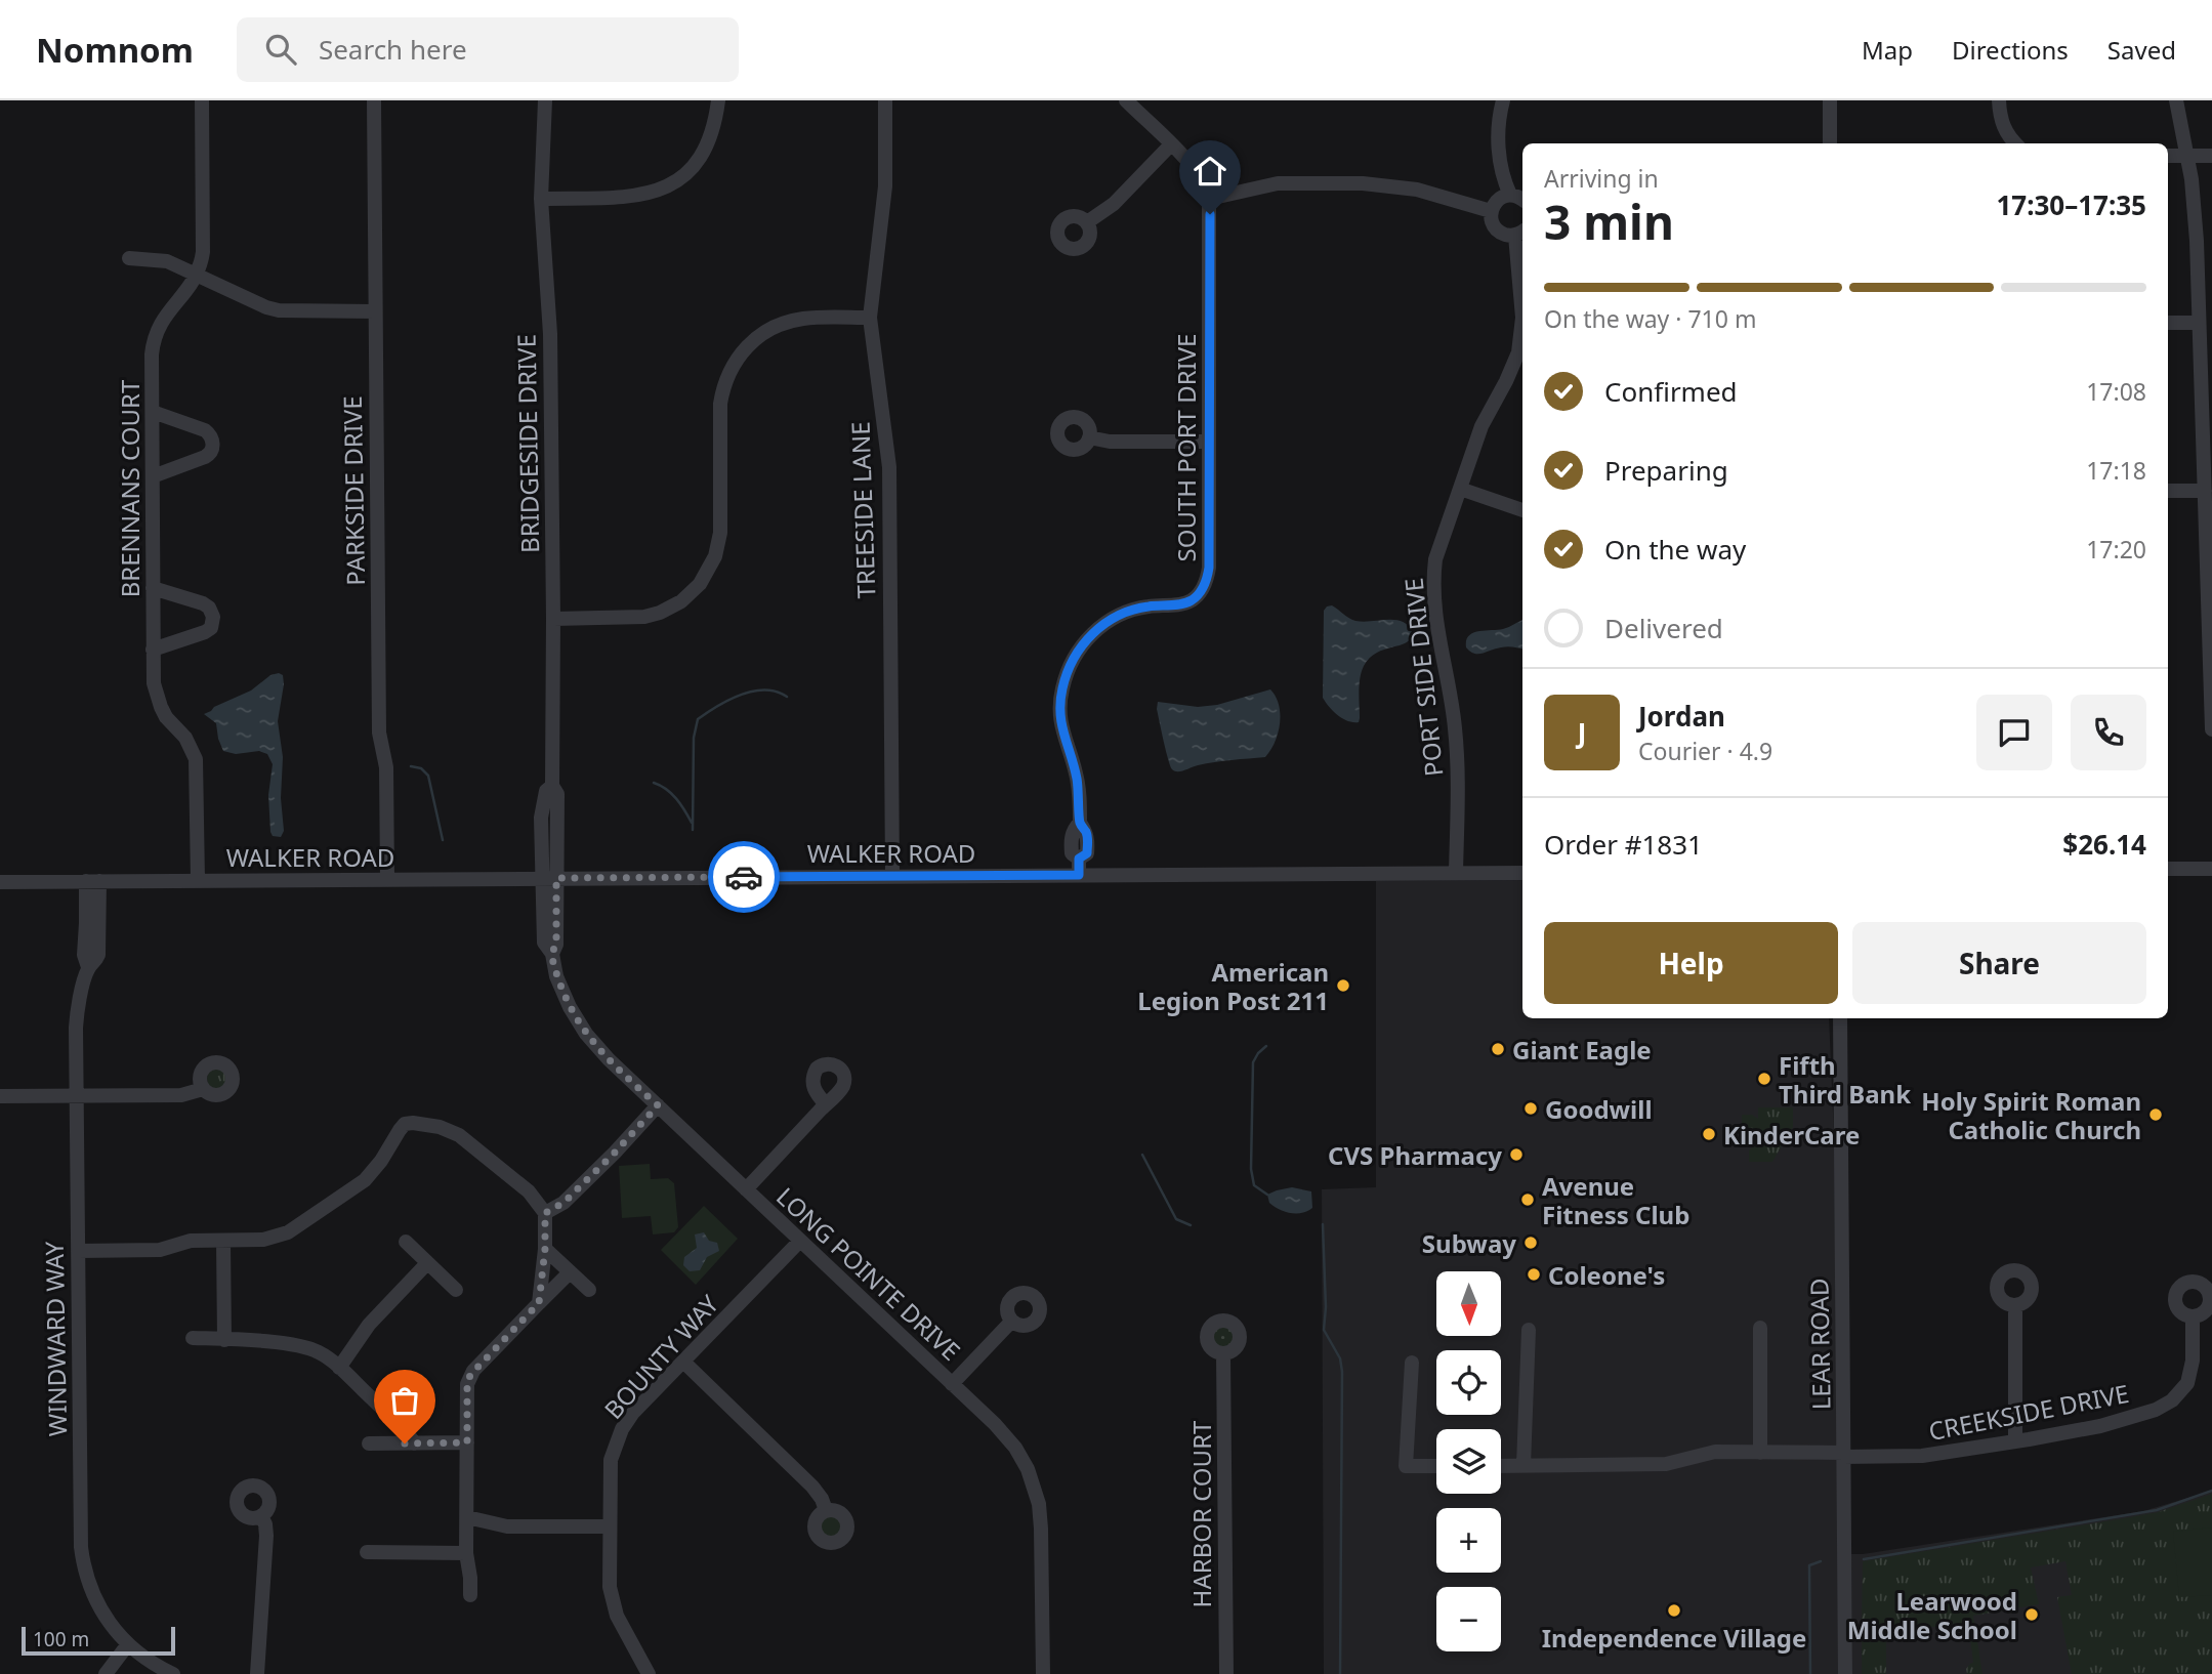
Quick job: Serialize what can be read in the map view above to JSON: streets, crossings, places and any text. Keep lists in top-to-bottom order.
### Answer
{
  "streets": {
    "street": [
      "BRIDGESIDE DRIVE",
      "SOUTH PORT DRIVE",
      "BRENNANS COURT",
      "PARKSIDE DRIVE",
      "TREESIDE LANE",
      "PORT SIDE DRIVE",
      "WALKER ROAD",
      "LONG POINTE DRIVE",
      "WINDWARD WAY",
      "LEAR ROAD",
      "BOUNTY WAY",
      "CREEKSIDE DRIVE",
      "HARBOR COURT"
    ]
  },
  "crossings": [
    ["BRIDGESIDE DRIVE", "WALKER ROAD"],
    ["BRIDGESIDE DRIVE", "LONG POINTE DRIVE"],
    ["SOUTH PORT DRIVE", "WALKER ROAD"],
    ["BRENNANS COURT", "WALKER ROAD"],
    ["PARKSIDE DRIVE", "WALKER ROAD"],
    ["TREESIDE LANE", "WALKER ROAD"],
    ["PORT SIDE DRIVE", "WALKER ROAD"],
    ["WALKER ROAD", "LONG POINTE DRIVE"],
    ["WALKER ROAD", "WINDWARD WAY"],
    ["LONG POINTE DRIVE", "BOUNTY WAY"],
    ["LEAR ROAD", "CREEKSIDE DRIVE"]
  ],
  "places": [
    "American Legion Post 211",
    "Giant Eagle",
    "Fifth Third Bank",
    "Goodwill",
    "Holy Spirit Roman Catholic Church",
    "KinderCare",
    "CVS Pharmacy",
    "Avenue Fitness Club",
    "Subway",
    "Coleone's",
    "Independence Village",
    "Learwood Middle School"
  ],
  "scale_bar": "100 m",
  "north": "bottom",
  "page": {
    "header": "Nomnom",
    "search": "Search here",
    "nav": ["Map", "Directions", "Saved"],
    "heading": ["3 min", "Arriving in", "17:30–17:35"],
    "panel": [
      "Jordan",
      "Courier · 4.9",
      "Order #1831",
      "$26.14"
    ],
    "bar": "On the way · 710 m",
    "list": [
      ["Confirmed", "17:08"],
      ["Preparing", "17:18"],
      ["On the way", "17:20"],
      "Delivered"
    ],
    "round": "J",
    "buttons": ["Help", "Share"],
    "map_buttons": ["+", "−"],
    "scale": "100 m"
  }
}
